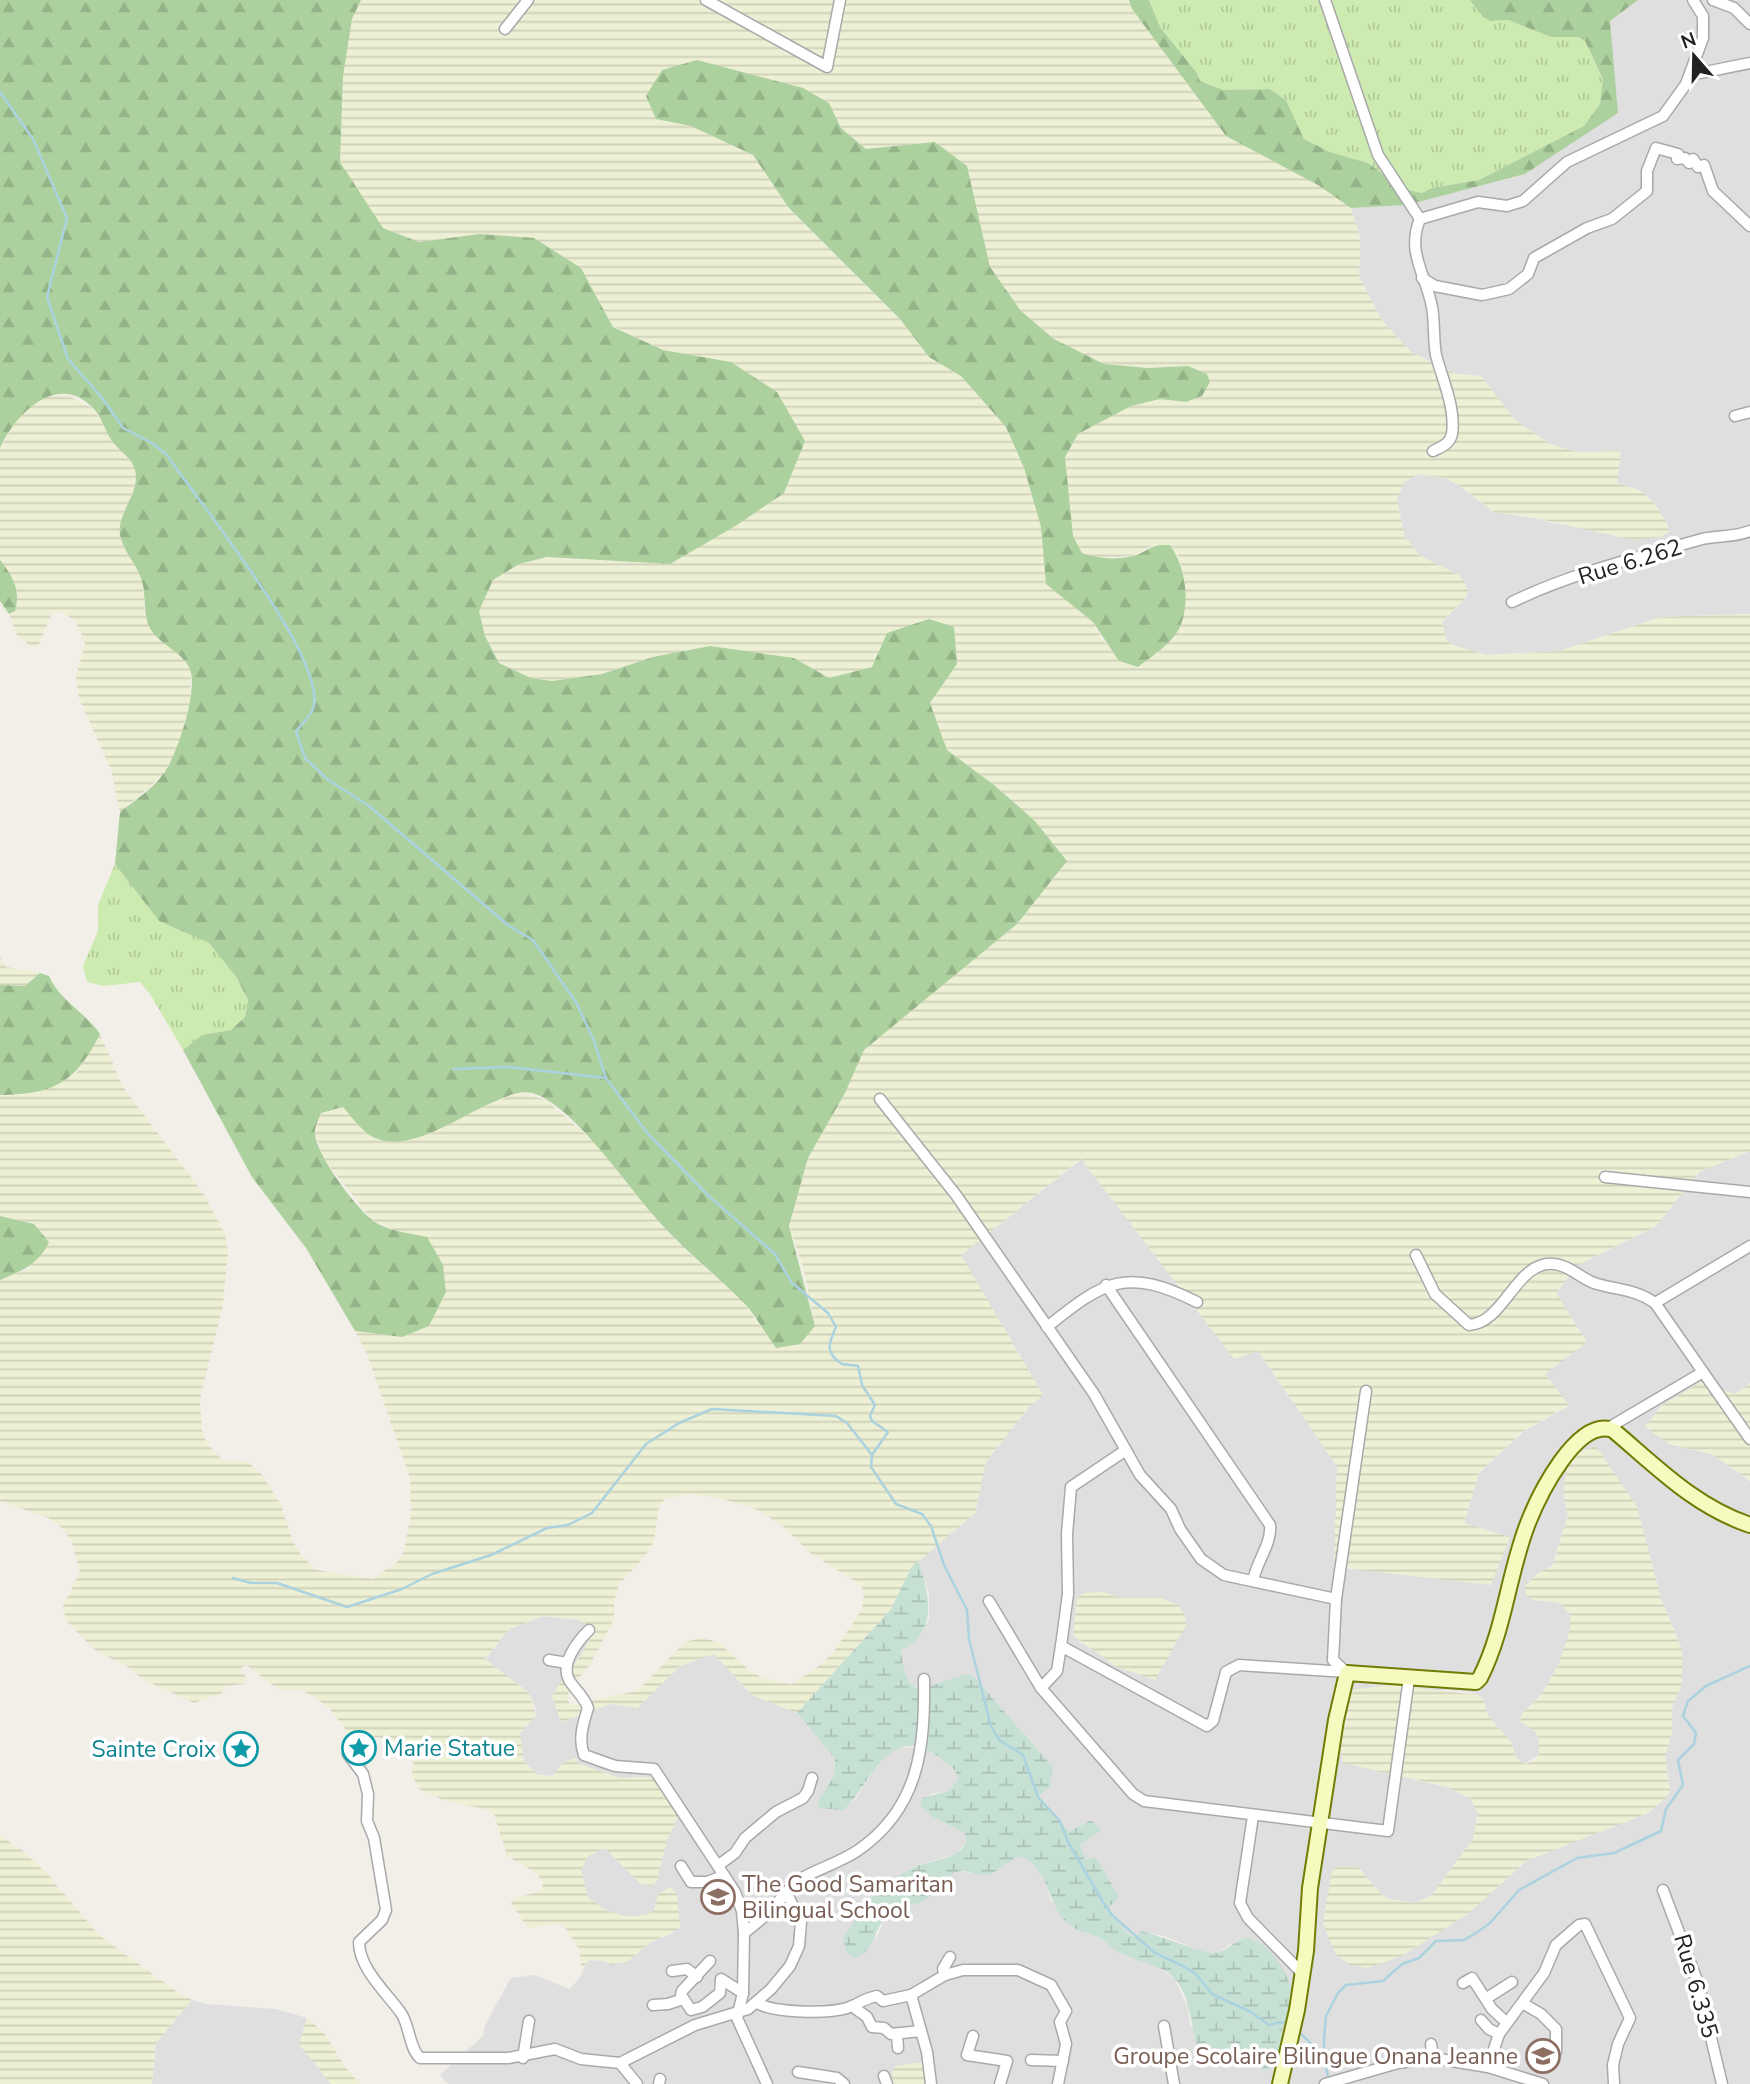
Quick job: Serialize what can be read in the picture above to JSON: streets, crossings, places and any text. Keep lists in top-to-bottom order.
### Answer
{
  "streets": {
    "street": ["Rue 6.262", "Rue 6.335"]
  },
  "places": {
    "place": ["Marie Statue", "Sainte Croix"],
    "school or university": ["The Good Samaritan Bilingual School", "Groupe Scolaire Bilingue Onana Jeanne"]
  },
  "north": "top"
}
